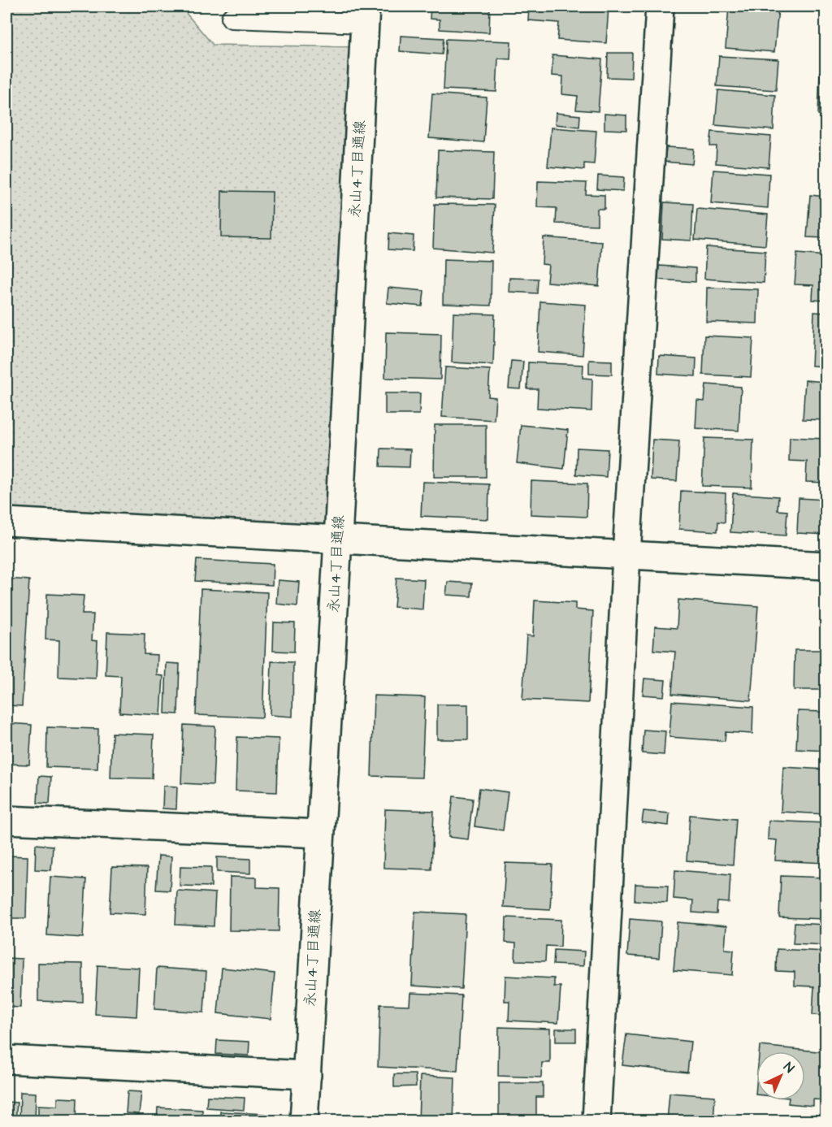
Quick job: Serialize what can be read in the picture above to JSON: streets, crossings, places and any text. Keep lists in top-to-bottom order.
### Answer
{
  "streets": {
    "street": ["永山4丁目通線"]
  },
  "north": "top right"
}
